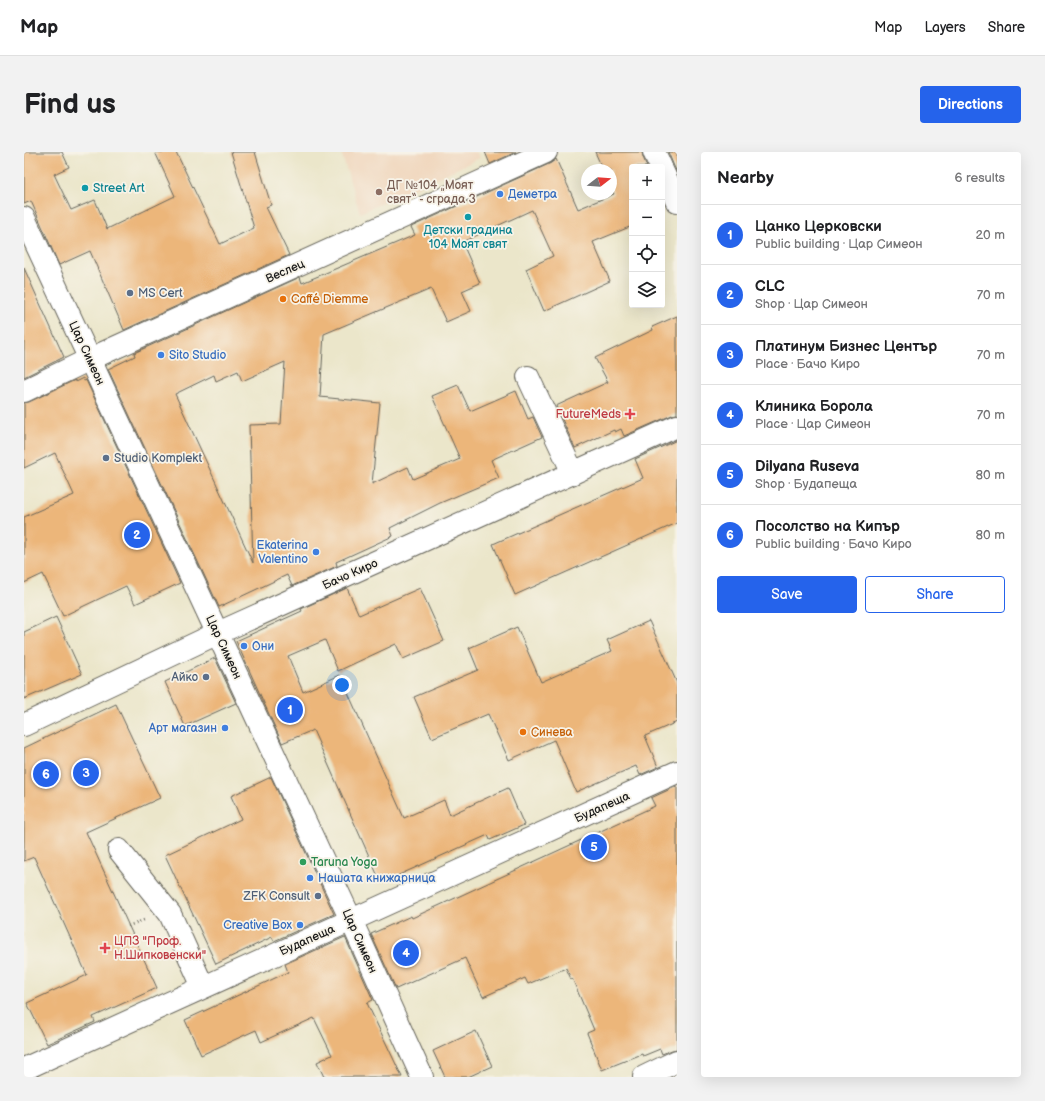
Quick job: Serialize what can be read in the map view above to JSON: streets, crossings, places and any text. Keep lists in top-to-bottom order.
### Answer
{
  "streets": {
    "street": [
      "Веслец",
      "Цар Симеон",
      "Бачо Киро",
      "Будапеща"
    ]
  },
  "crossings": [
    ["Веслец", "Цар Симеон"],
    ["Цар Симеон", "Бачо Киро"],
    ["Цар Симеон", "Будапеща"]
  ],
  "places": {
    "other": [
      "Street Art",
      "ДГ №104 „Моят свят“ - сграда 3",
      "Деметра",
      "Детски градина 104 Моят свят",
      "MS Cert",
      "Caffé Diemme",
      "Sito Studio",
      "Studio Komplekt",
      "Ekaterina Valentino",
      "Они",
      "Айко",
      "Арт магазин",
      "Синева",
      "Taruna Yoga",
      "Нашата книжарница",
      "ZFK Consult",
      "Creative Box"
    ],
    "health": ["FutureMeds", "ЦПЗ \"Проф. Н.Шипковенски\""]
  },
  "north": "right",
  "page": {
    "header": "Map",
    "nav": ["Map", "Layers", "Share"],
    "buttons": [
      "Directions",
      ["Save", "Share"]
    ],
    "title": "Find us",
    "heading": ["Nearby", "6 results"],
    "map_buttons": ["+", "−"],
    "list": [
      {
        "mark": "1",
        "name": "Цанко Церковски",
        "note": "Public building · Цар Симеон",
        "value": "20 m"
      },
      {
        "mark": "2",
        "name": "CLC",
        "note": "Shop · Цар Симеон",
        "value": "70 m"
      },
      {
        "mark": "3",
        "name": "Платинум Бизнес Център",
        "note": "Place · Бачо Киро",
        "value": "70 m"
      },
      {
        "mark": "4",
        "name": "Клиника Борола",
        "note": "Place · Цар Симеон",
        "value": "70 m"
      },
      {
        "mark": "5",
        "name": "Dilyana Ruseva",
        "note": "Shop · Будапеща",
        "value": "80 m"
      },
      {
        "mark": "6",
        "name": "Посолство на Кипър",
        "note": "Public building · Бачо Киро",
        "value": "80 m"
      }
    ],
    "pins": [
      "2",
      "1",
      "3",
      "6",
      "5",
      "4"
    ]
  }
}
